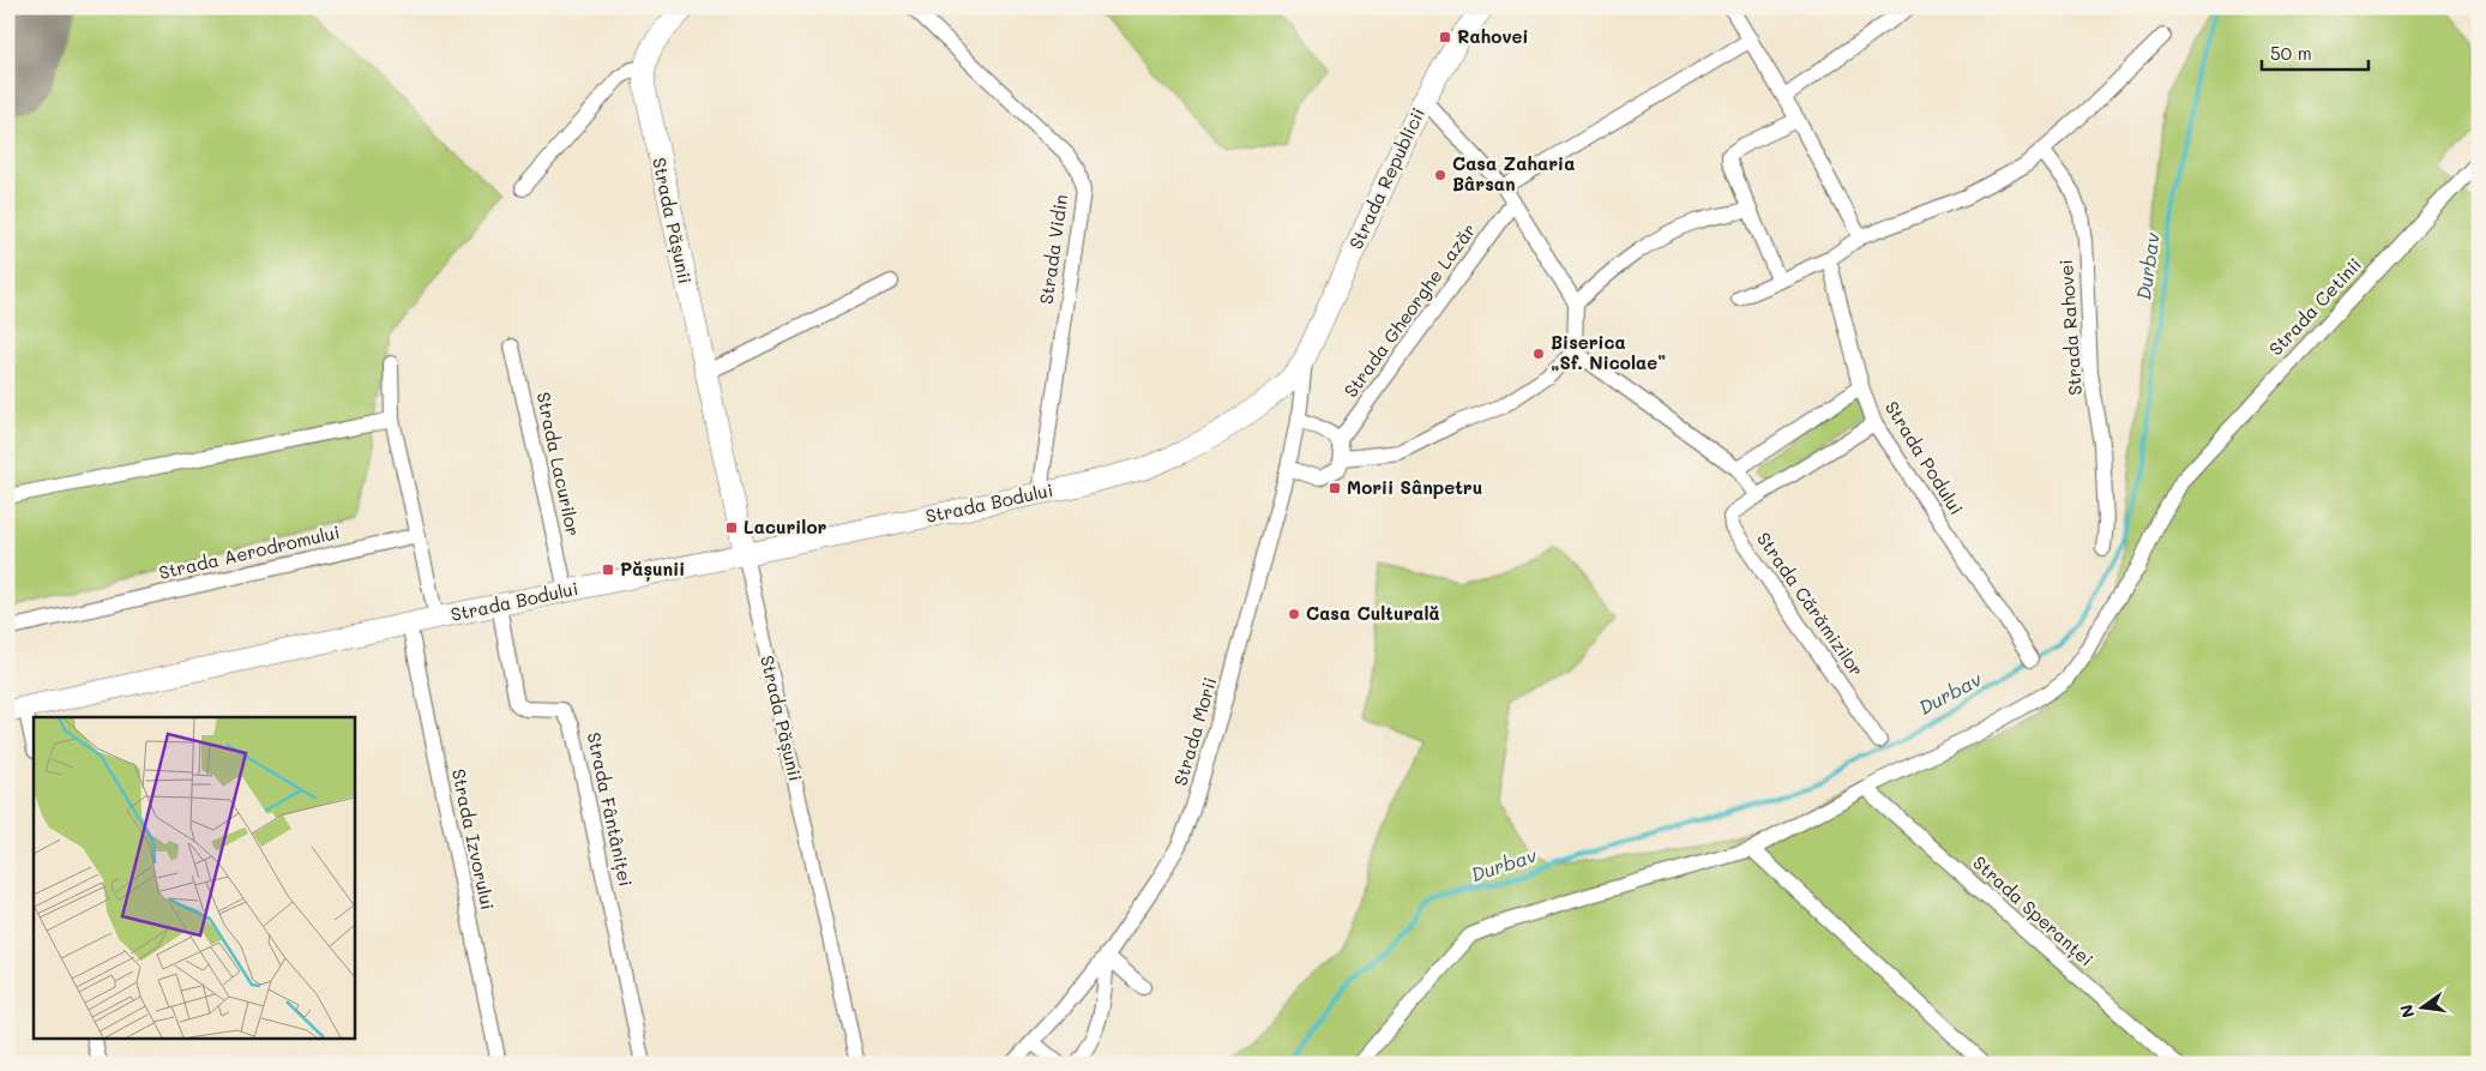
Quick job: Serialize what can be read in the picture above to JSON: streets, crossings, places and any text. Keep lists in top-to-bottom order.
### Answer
{
  "streets": {
    "main road": ["Strada Republicii", "Strada Pășunii", "Strada Bodului"],
    "street": [
      "Strada Vidin",
      "Strada Cetinii",
      "Strada Gheorghe Lazăr",
      "Strada Rahovei",
      "Strada Podului",
      "Strada Lacurilor",
      "Strada Aerodromului",
      "Strada Cărămizilor",
      "Strada Morii",
      "Strada Fântâniței",
      "Strada Izvorului",
      "Strada Speranței"
    ]
  },
  "crossings": [
    ["Strada Republicii", "Strada Bodului"],
    ["Strada Republicii", "Strada Morii"],
    ["Strada Pășunii", "Strada Bodului"],
    ["Strada Vidin", "Strada Bodului"],
    ["Strada Cetinii", "Strada Speranței"],
    ["Strada Lacurilor", "Strada Bodului"],
    ["Strada Bodului", "Strada Morii"],
    ["Strada Bodului", "Strada Fântâniței"],
    ["Strada Bodului", "Strada Izvorului"]
  ],
  "water": ["Durbav"],
  "places": {
    "transit": [
      "Rahovei",
      "Morii Sânpetru",
      "Lacurilor",
      "Pășunii"
    ],
    "other": ["Casa Zaharia Bârsan", "Biserica „Sf. Nicolae”", "Casa Culturală"]
  },
  "scale_bar": "50 m",
  "north": "left"
}
